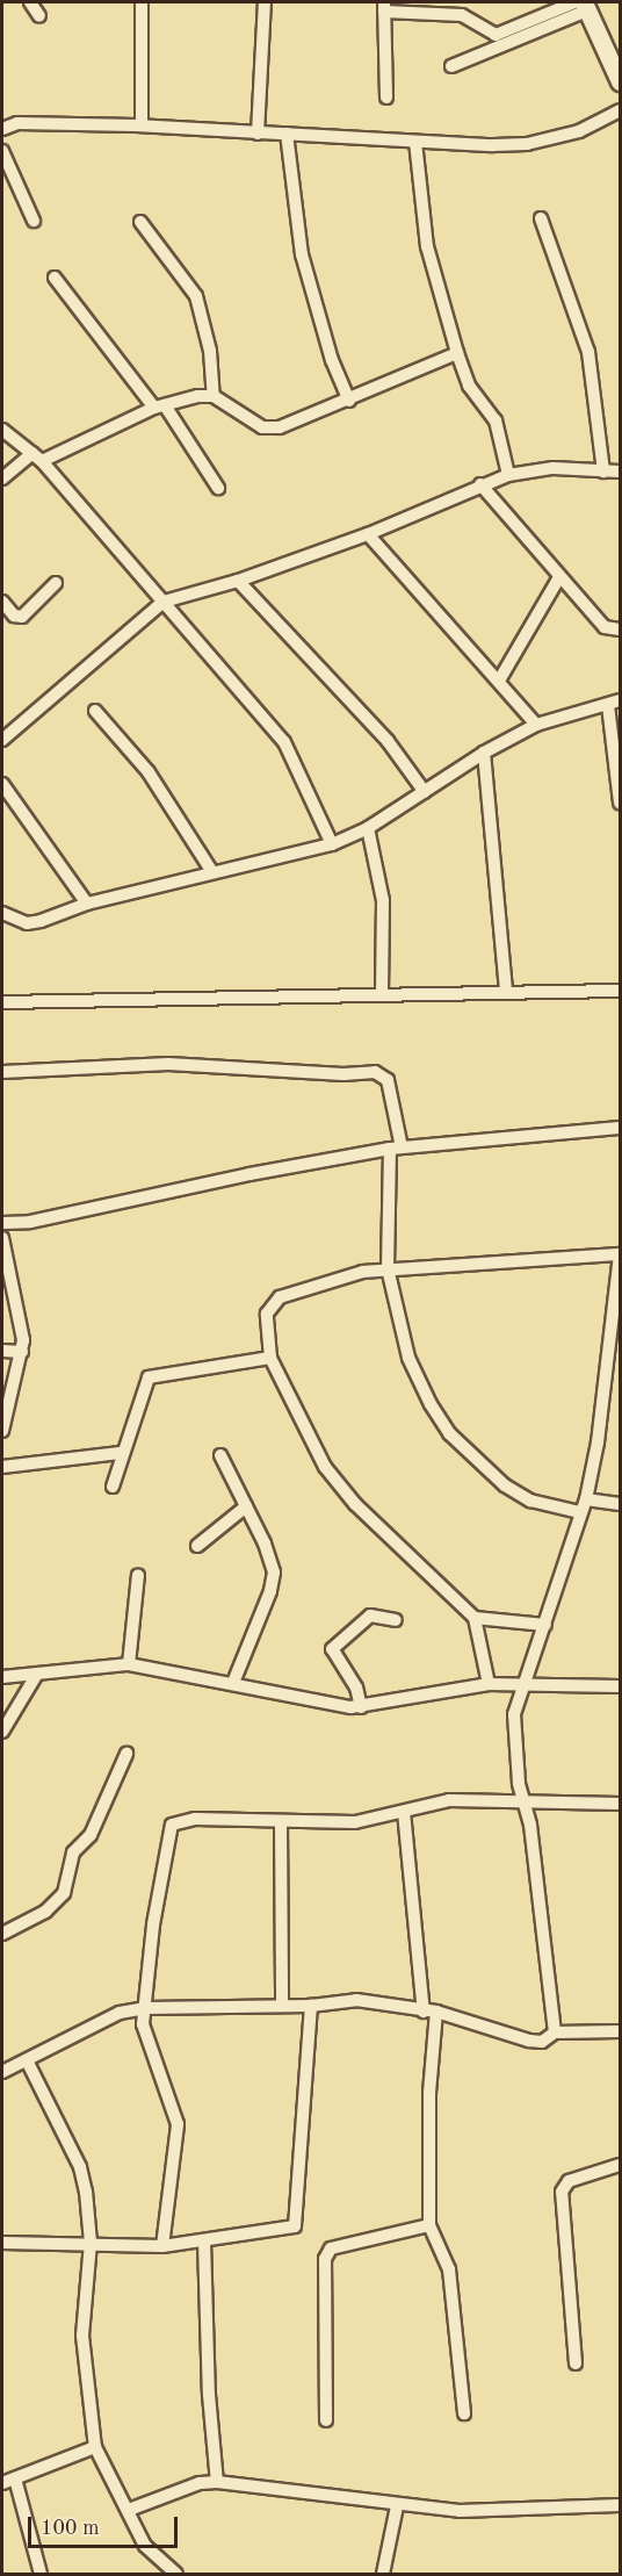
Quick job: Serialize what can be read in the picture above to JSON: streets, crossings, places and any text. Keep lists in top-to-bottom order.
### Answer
{
  "scale_bar": "100 m"
}
